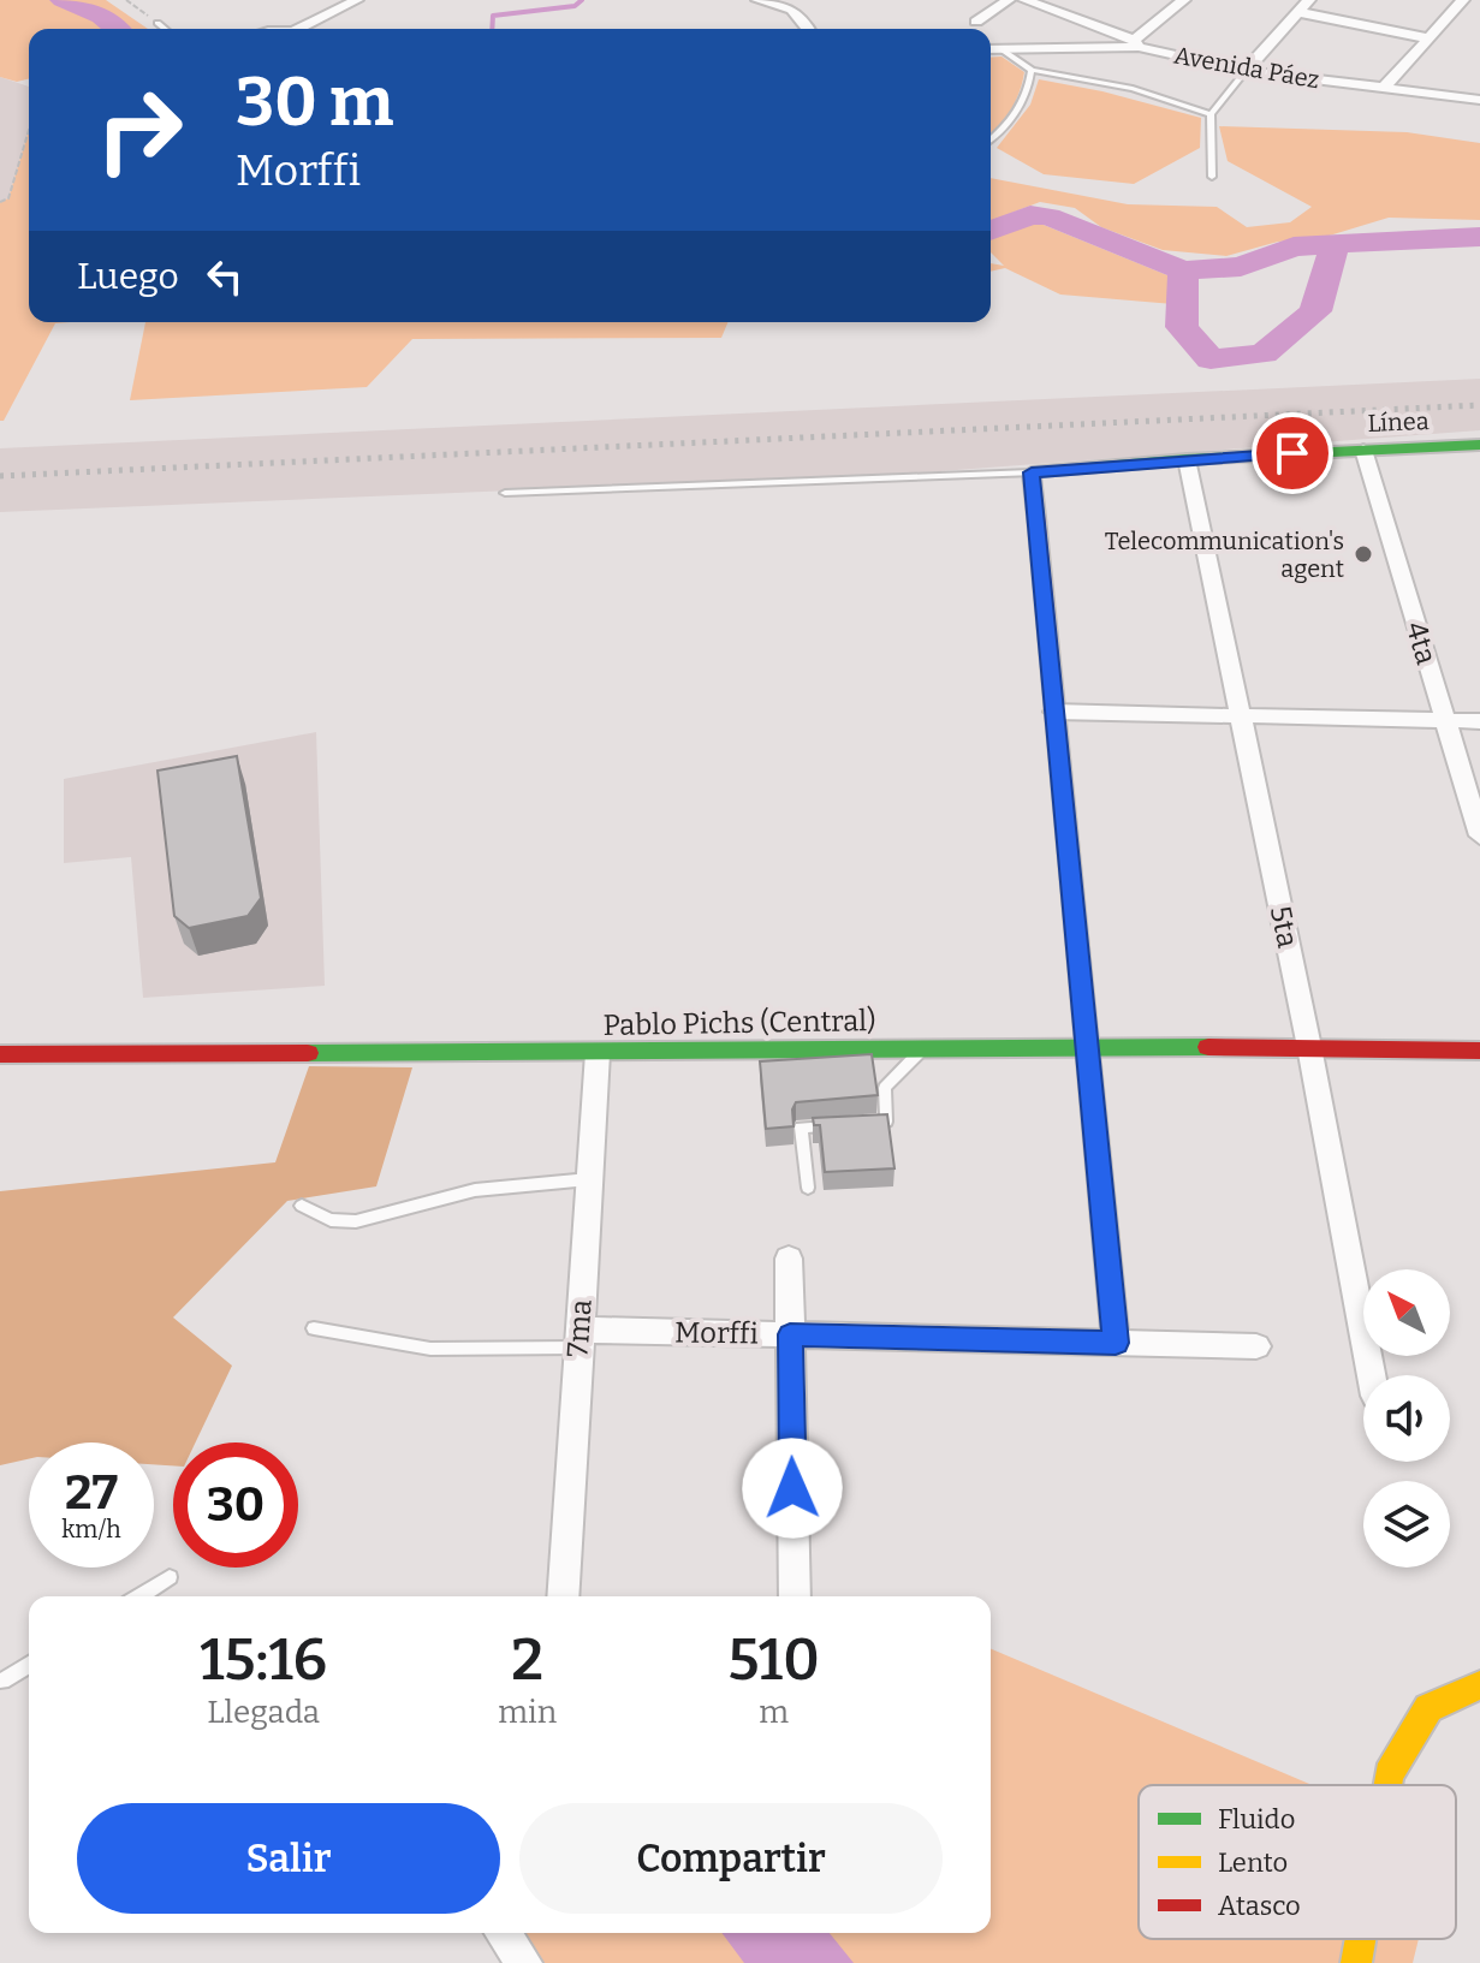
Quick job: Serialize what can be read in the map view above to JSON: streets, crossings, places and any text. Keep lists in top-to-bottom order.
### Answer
{
  "streets": {
    "street": [
      "Avenida Páez",
      "Línea",
      "4ta",
      "5ta",
      "Pablo Pichs (Central)",
      "7ma",
      "Morffi"
    ]
  },
  "crossings": [
    ["Línea", "4ta"],
    ["Línea", "5ta"],
    ["5ta", "Pablo Pichs (Central)"],
    ["Pablo Pichs (Central)", "7ma"],
    ["7ma", "Morffi"]
  ],
  "places": ["Telecommunication's agent"],
  "legend": ["Fluido", "Lento", "Atasco"],
  "north": "top left",
  "page": {
    "turn": ["30 m", "Morffi"],
    "then": "Luego",
    "speed": "27 km/h",
    "limit": "30",
    "eta": [
      "15:16",
      "Llegada",
      "2",
      "min",
      "510",
      "m"
    ],
    "buttons": ["Salir", "Compartir"]
  }
}
